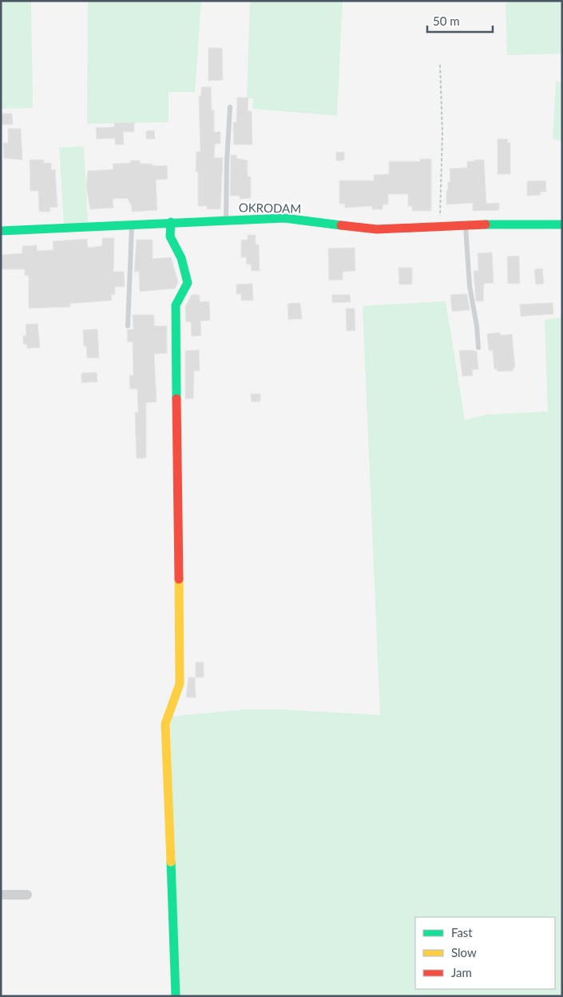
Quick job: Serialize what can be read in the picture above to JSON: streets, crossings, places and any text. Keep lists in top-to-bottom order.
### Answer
{
  "streets": {
    "street": ["OKRODAM"]
  },
  "legend": ["Fast", "Slow", "Jam"],
  "scale_bar": "50 m"
}
